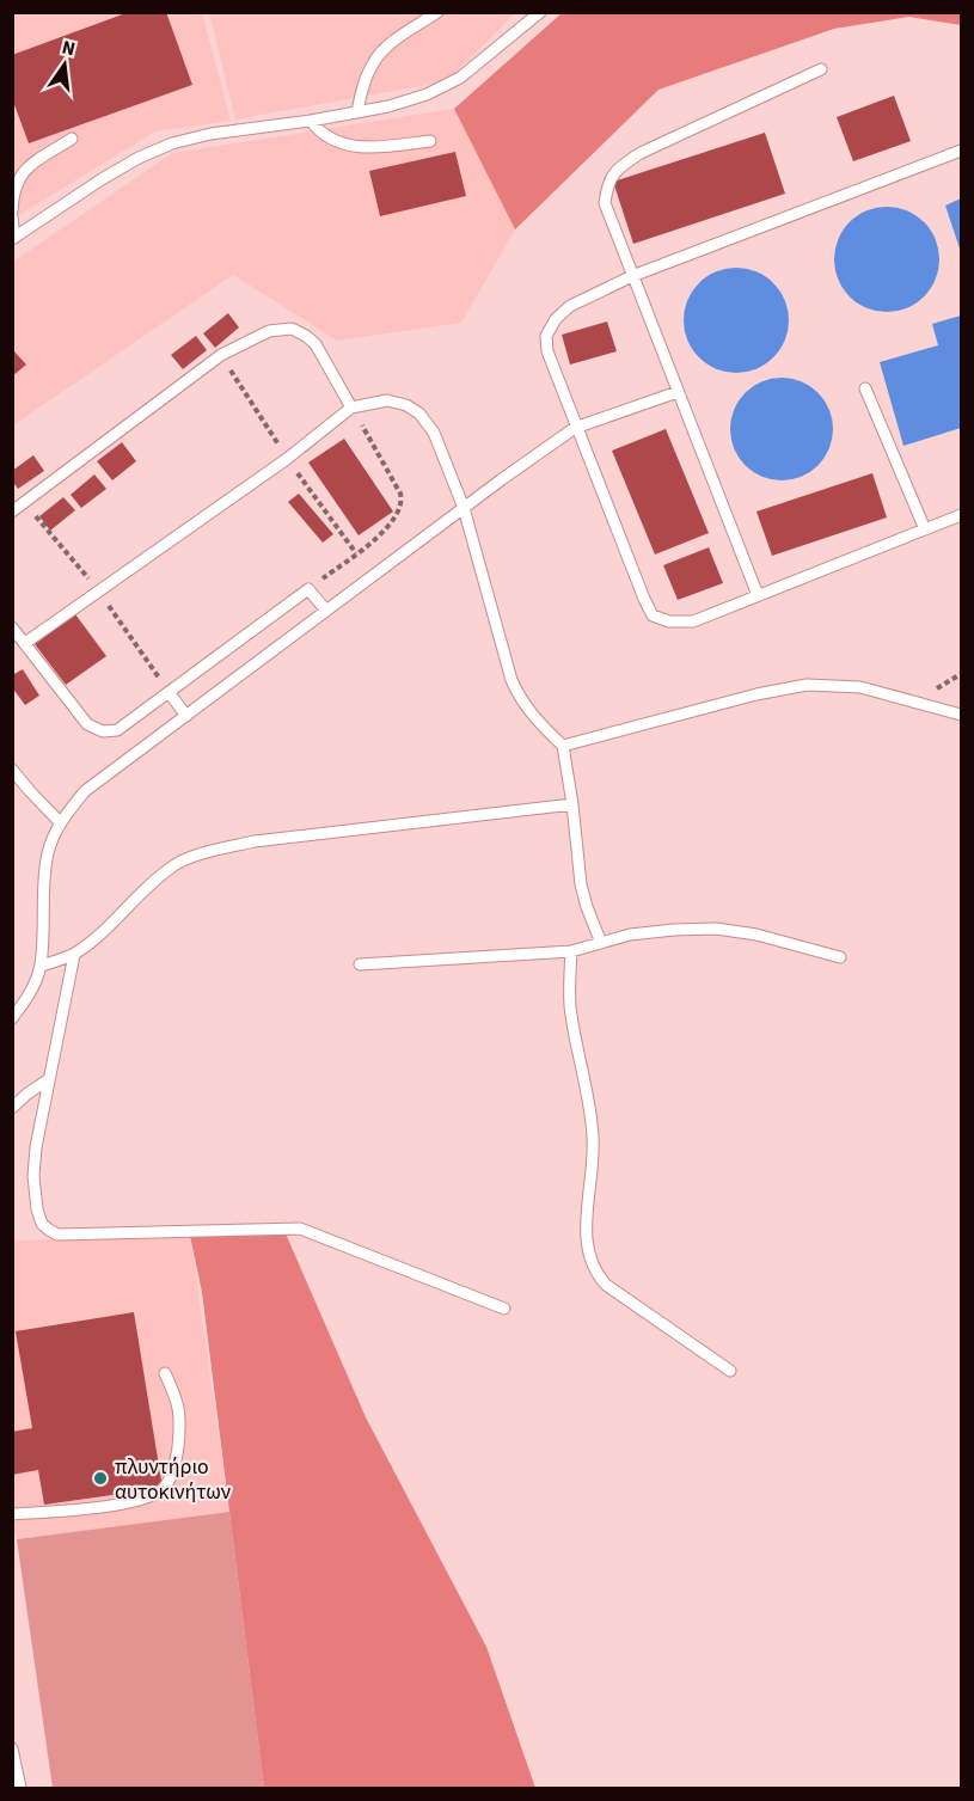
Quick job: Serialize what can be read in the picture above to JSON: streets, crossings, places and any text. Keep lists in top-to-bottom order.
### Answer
{
  "places": ["πλυντήριο αυτοκινήτων"],
  "north": "top"
}
